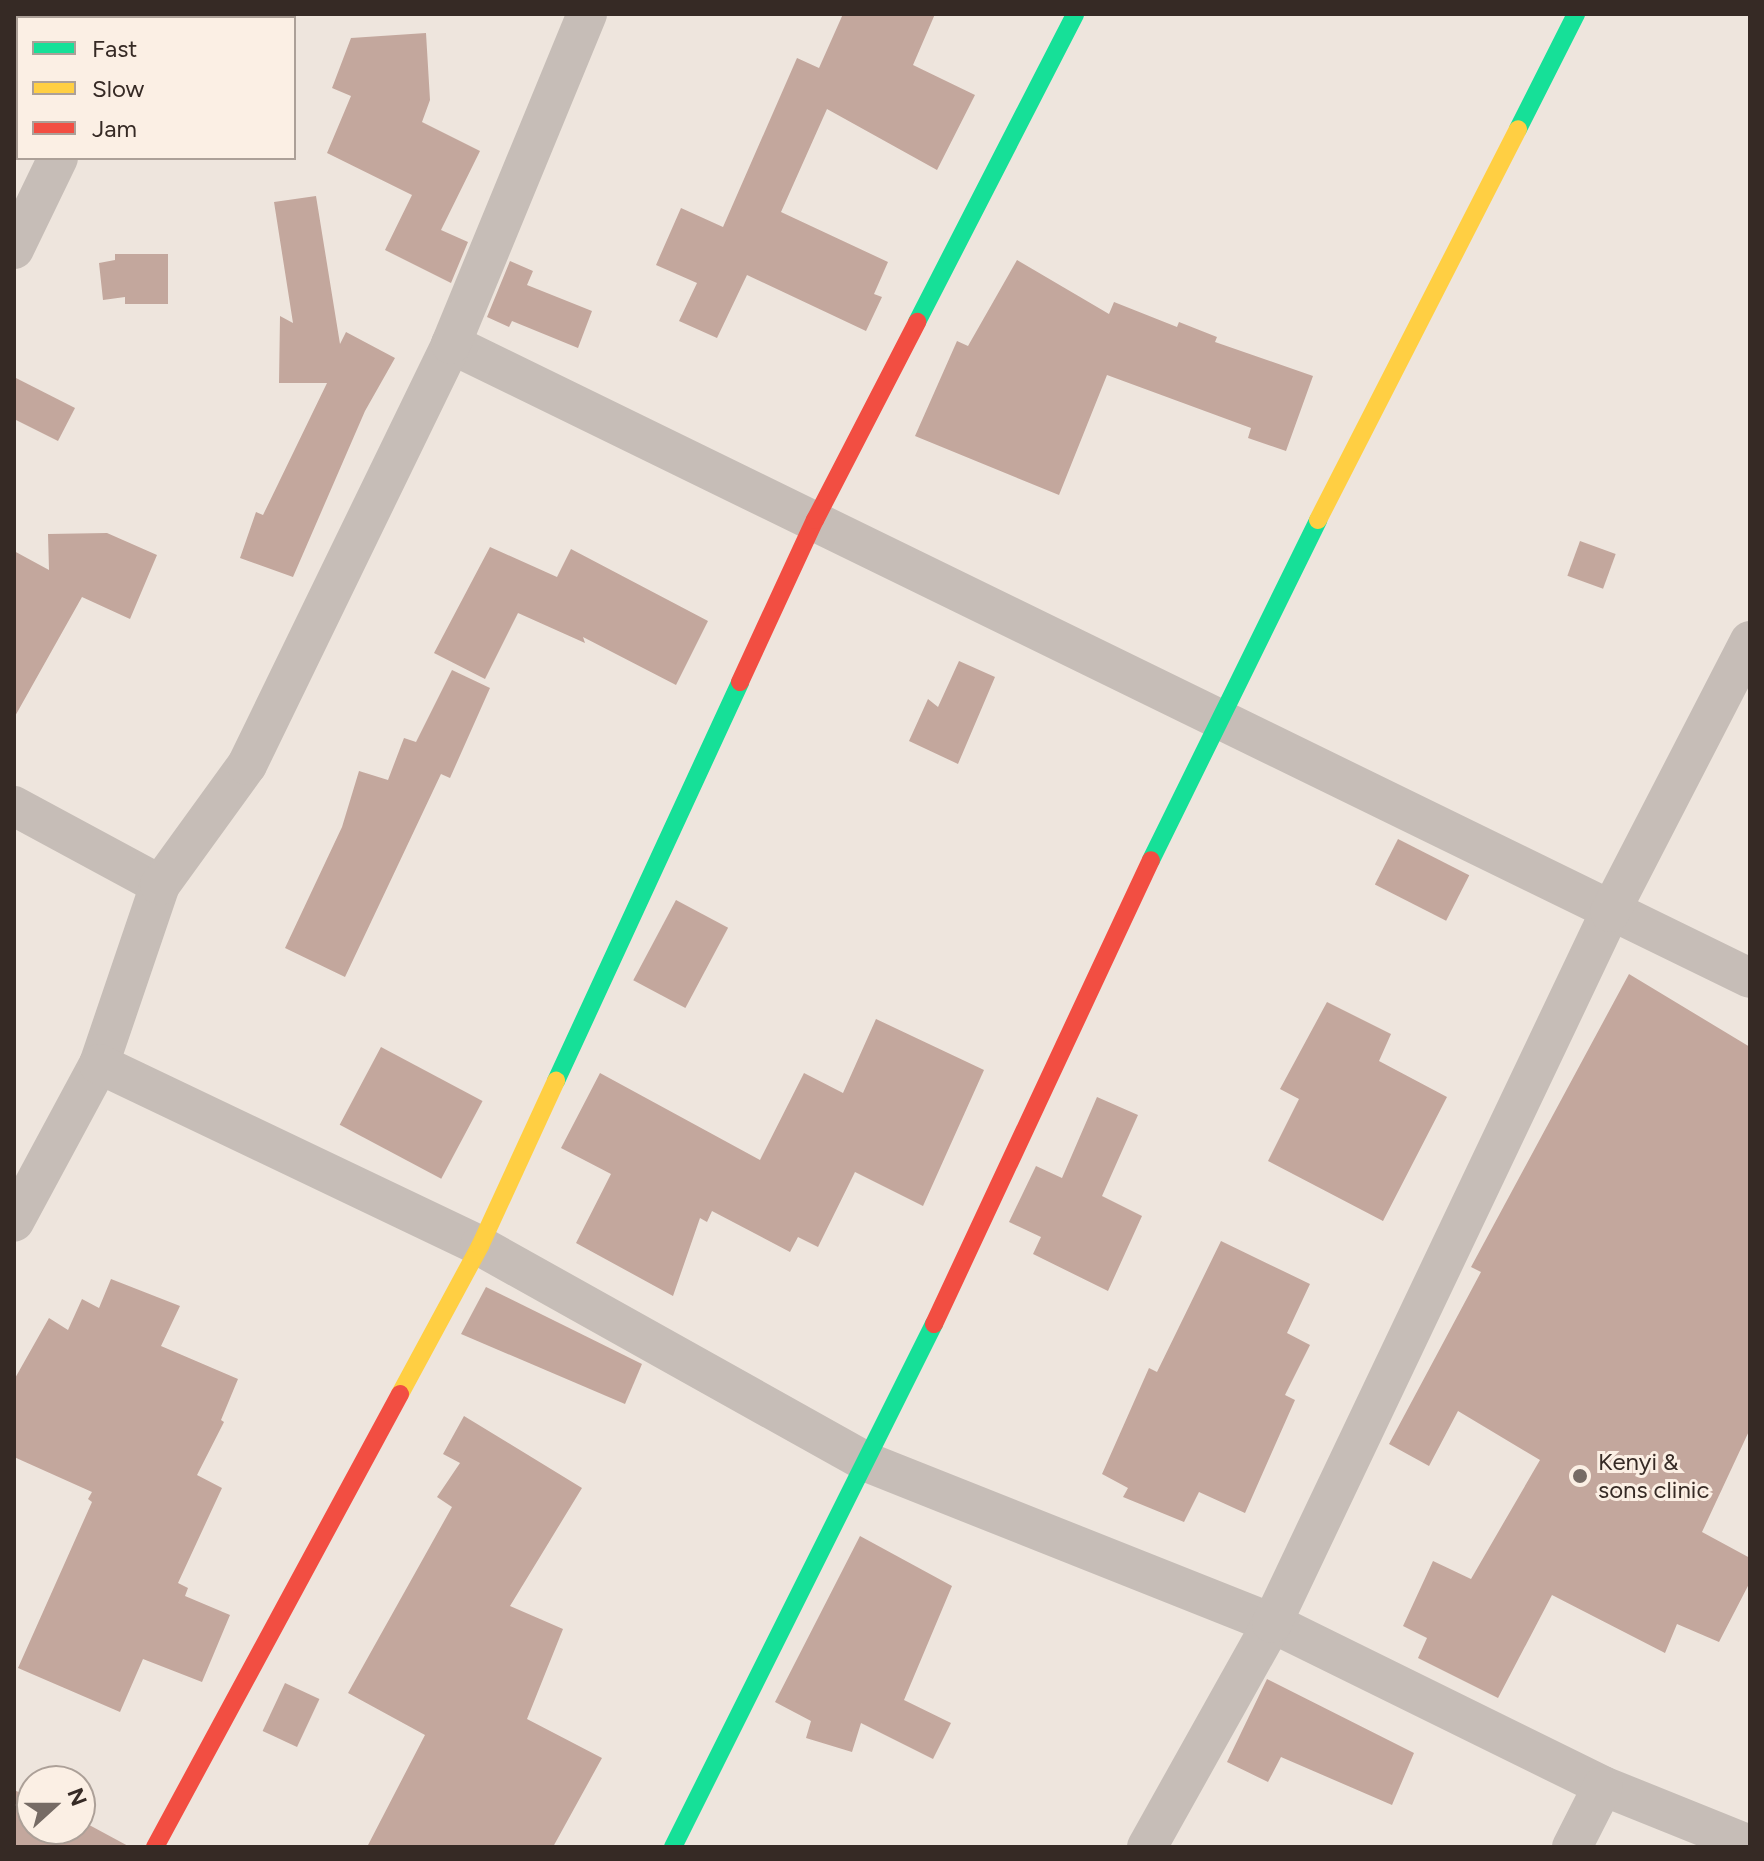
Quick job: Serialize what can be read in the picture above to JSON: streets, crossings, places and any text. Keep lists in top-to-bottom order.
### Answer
{
  "places": ["Kenyi & sons clinic"],
  "legend": ["Fast", "Slow", "Jam"],
  "north": "right"
}
